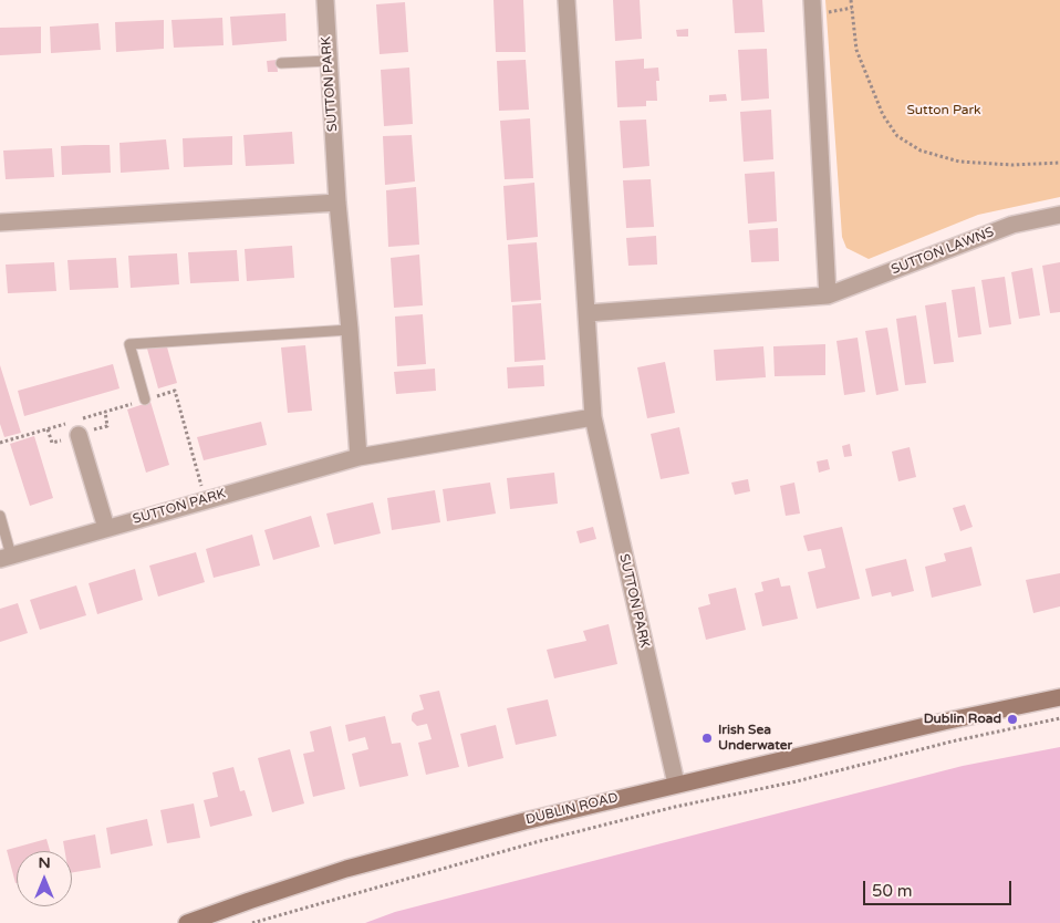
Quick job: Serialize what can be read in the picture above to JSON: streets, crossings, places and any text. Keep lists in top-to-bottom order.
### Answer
{
  "streets": {
    "main road": ["DUBLIN ROAD"],
    "street": ["SUTTON PARK", "SUTTON LAWNS"]
  },
  "crossings": [
    ["SUTTON PARK", "DUBLIN ROAD"]
  ],
  "parks": ["Sutton Park"],
  "places": ["Dublin Road", "Irish Sea Underwater"],
  "scale_bar": "50 m",
  "north": "top"
}
